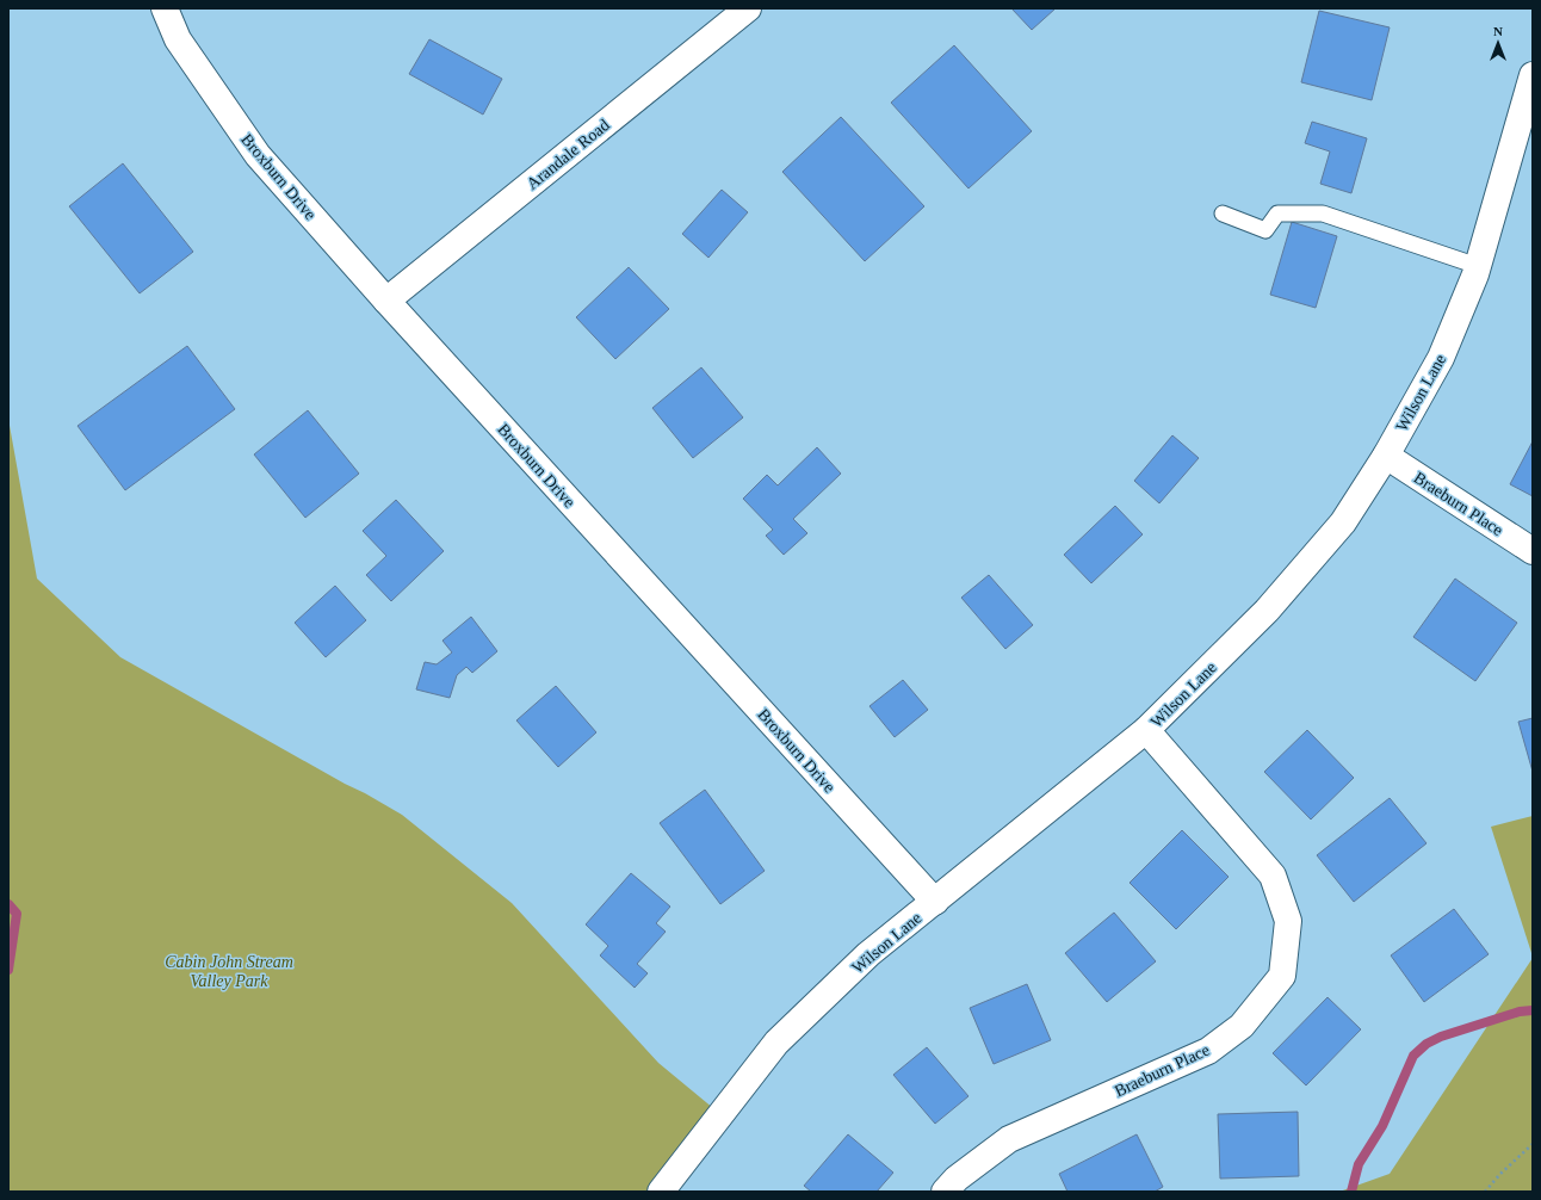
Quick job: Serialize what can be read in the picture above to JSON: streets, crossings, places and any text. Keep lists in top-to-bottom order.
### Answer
{
  "streets": {
    "street": [
      "Arandale Road",
      "Broxburn Drive",
      "Wilson Lane",
      "Braeburn Place"
    ]
  },
  "crossings": [
    ["Arandale Road", "Broxburn Drive"],
    ["Broxburn Drive", "Wilson Lane"],
    ["Wilson Lane", "Braeburn Place"]
  ],
  "parks": ["Cabin John Stream Valley Park"],
  "north": "top"
}
